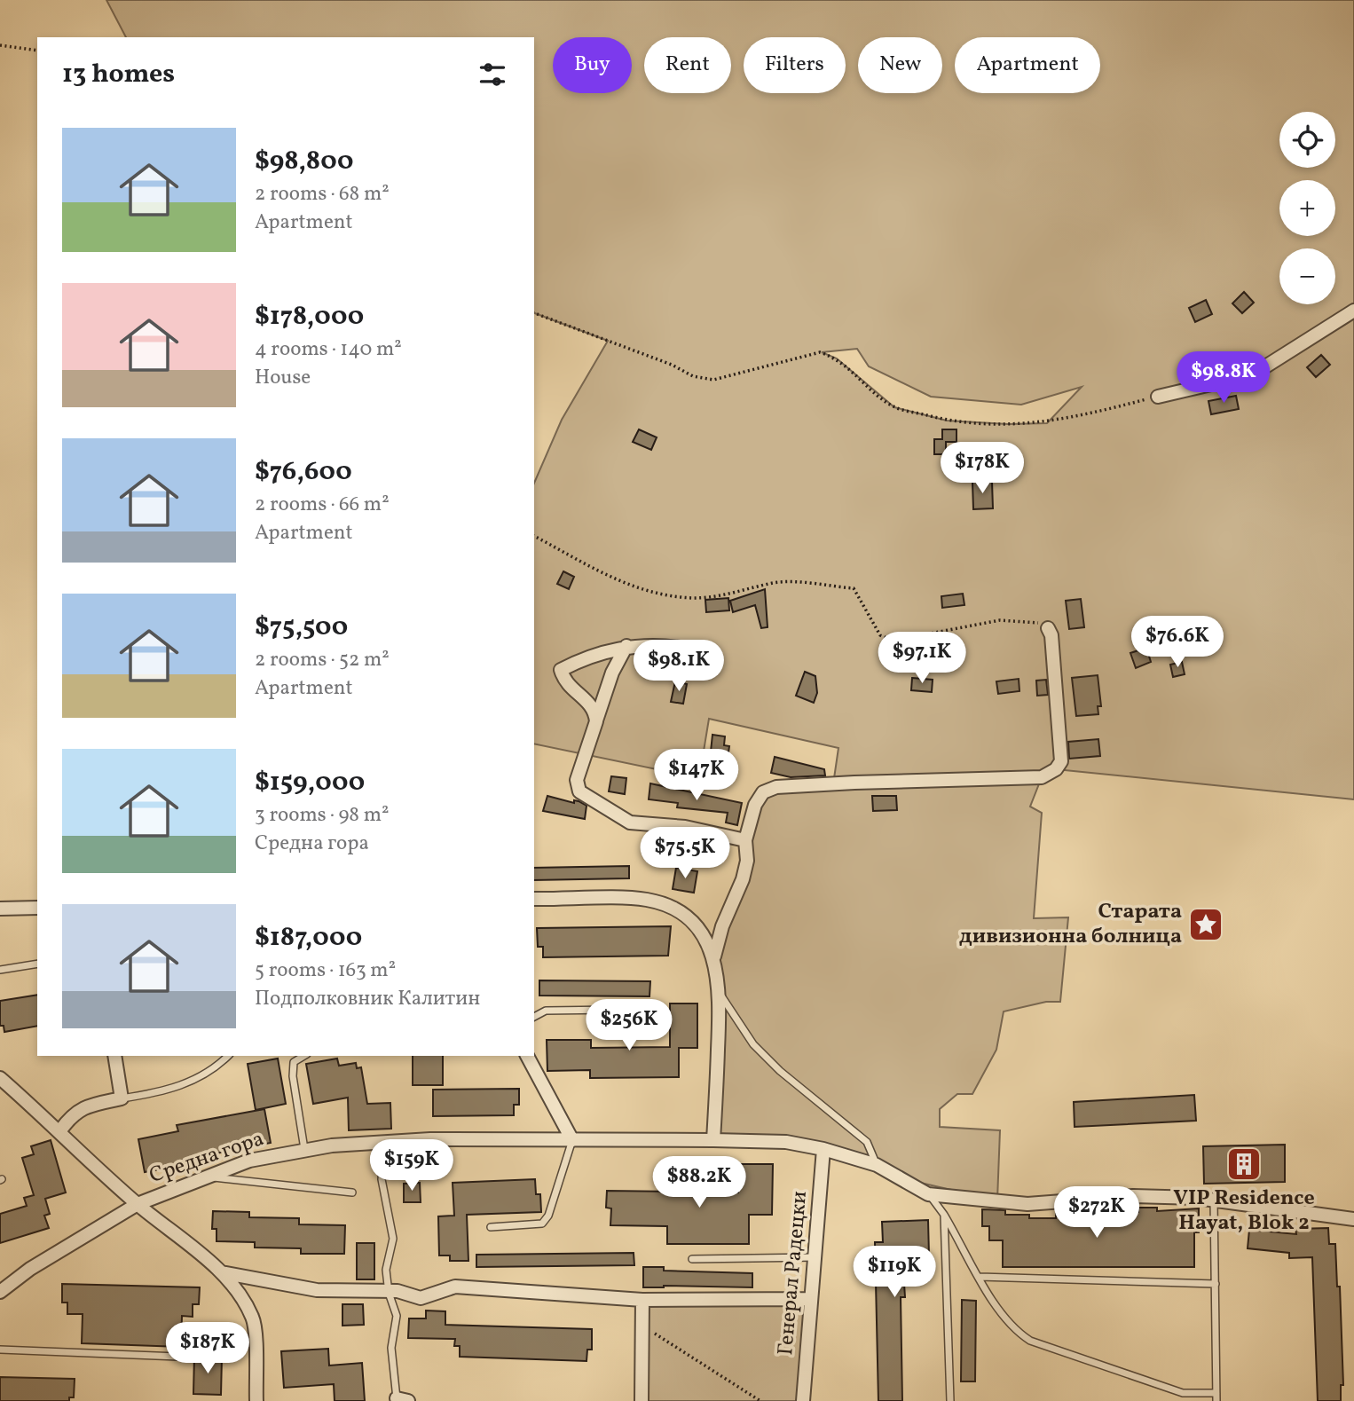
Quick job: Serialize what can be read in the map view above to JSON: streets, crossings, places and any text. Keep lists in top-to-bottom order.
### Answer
{
  "streets": {
    "street": ["Средна гора", "Генерал Радецки"]
  },
  "crossings": [
    ["Средна гора", "Генерал Радецки"]
  ],
  "places": {
    "place": ["Старата дивизионна болница"],
    "building": ["VIP Residence Hayat, Blok 2"]
  },
  "page": {
    "chip": [
      "Buy",
      "Rent",
      "Filters",
      "New",
      "Apartment"
    ],
    "heading": "13 homes",
    "map_buttons": ["+", "−"],
    "list": [
      {
        "name": "$98,800",
        "note": "2 rooms · 68 m² · Apartment"
      },
      {
        "name": "$178,000",
        "note": "4 rooms · 140 m² · House"
      },
      {
        "name": "$76,600",
        "note": "2 rooms · 66 m² · Apartment"
      },
      {
        "name": "$75,500",
        "note": "2 rooms · 52 m² · Apartment"
      },
      {
        "name": "$159,000",
        "note": "3 rooms · 98 m² · Средна гора"
      },
      {
        "name": "$187,000",
        "note": "5 rooms · 163 m² · Подполковник Калитин"
      }
    ],
    "price": [
      "$98.8K",
      "$178K",
      "$76.6K",
      "$97.1K",
      "$98.1K",
      "$147K",
      "$75.5K",
      "$256K",
      "$159K",
      "$88.2K",
      "$272K",
      "$119K",
      "$187K"
    ]
  }
}
